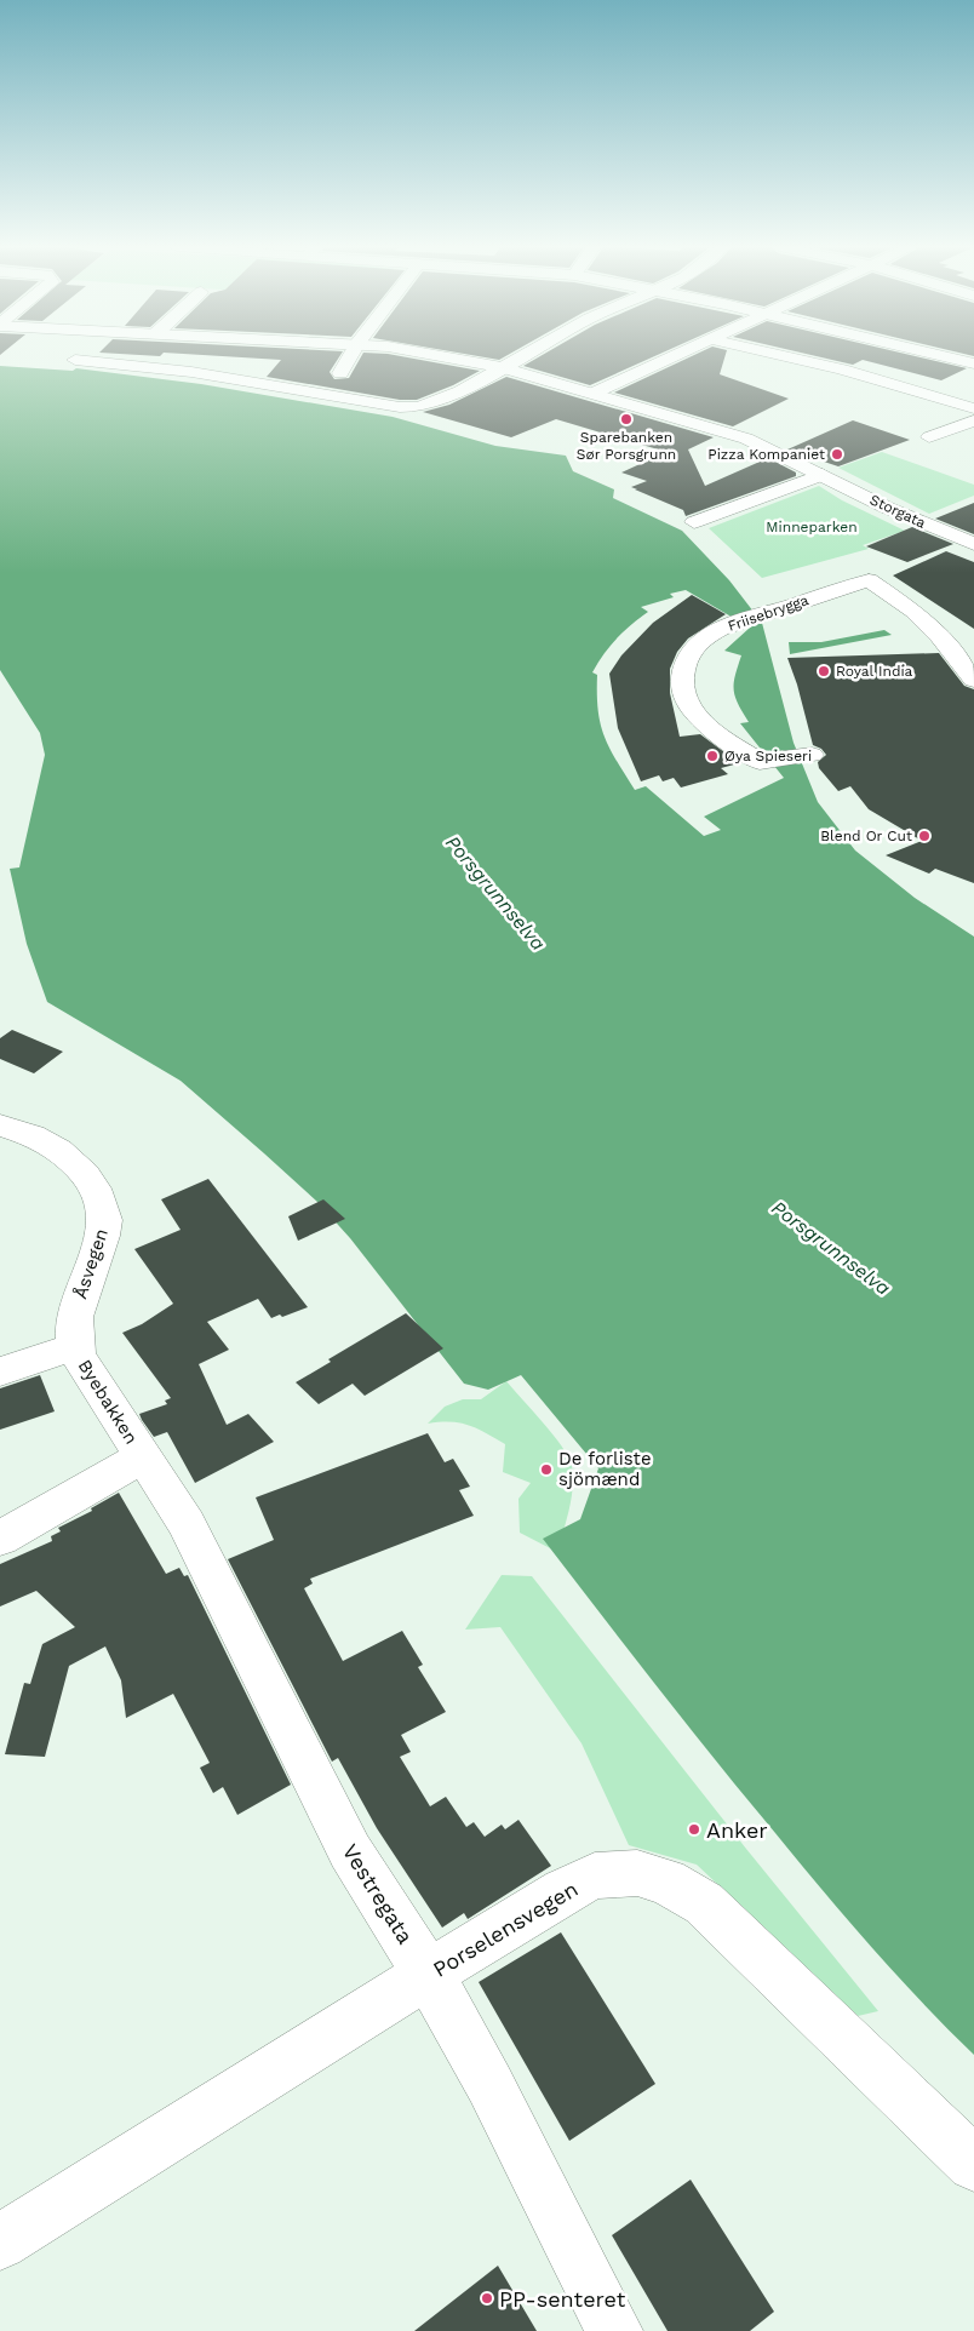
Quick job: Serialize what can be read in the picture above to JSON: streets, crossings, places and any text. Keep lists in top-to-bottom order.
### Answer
{
  "streets": {
    "street": [
      "Storgata",
      "Friisebrygga",
      "Åsvegen",
      "Byebakken",
      "Vestregata",
      "Porselensvegen"
    ]
  },
  "crossings": [
    ["Åsvegen", "Byebakken"],
    ["Byebakken", "Vestregata"],
    ["Vestregata", "Porselensvegen"]
  ],
  "water": ["Porsgrunnselva"],
  "parks": ["Minneparken"],
  "places": [
    "Sparebanken Sør Porsgrunn",
    "Pizza Kompaniet",
    "Royal India",
    "Øya Spieseri",
    "Blend Or Cut",
    "De forliste sjömænd",
    "Anker",
    "PP-senteret"
  ]
}
